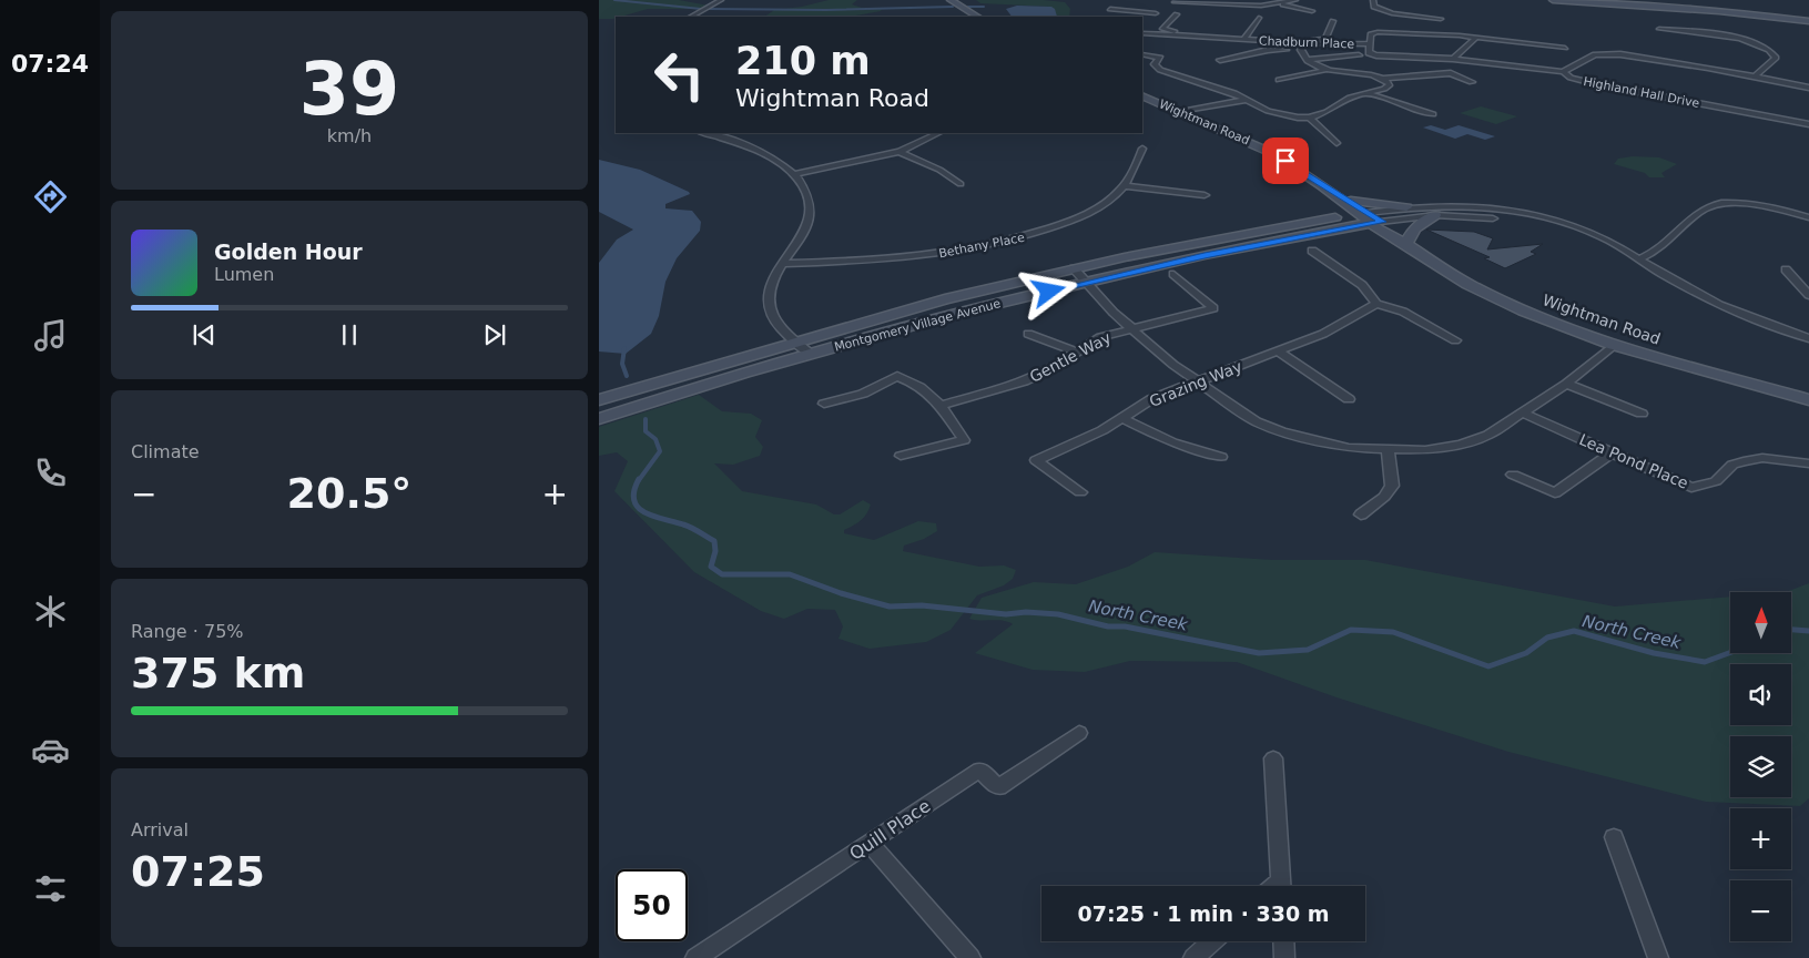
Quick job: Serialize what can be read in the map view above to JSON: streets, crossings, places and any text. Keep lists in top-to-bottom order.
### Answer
{
  "streets": {
    "main road": ["Wightman Road", "Montgomery Village Avenue"],
    "street": [
      "Chadburn Place",
      "Highland Hall Drive",
      "Bethany Place",
      "Gentle Way",
      "Grazing Way",
      "Lea Pond Place",
      "Quill Place"
    ]
  },
  "crossings": [
    ["Chadburn Place", "Highland Hall Drive"],
    ["Wightman Road", "Montgomery Village Avenue"]
  ],
  "water": ["North Creek"],
  "north": "top",
  "page": {
    "tabs": "07:24",
    "tile": [
      ["39", "km/h"],
      "Climate",
      ["Range · 75%", "375 km"],
      ["Arrival", "07:25"]
    ],
    "turn": ["210 m", "Wightman Road"],
    "song": ["Golden Hour", "Lumen"],
    "heat": ["−", "20.5°", "+"],
    "map_buttons": ["+", "−"],
    "limit": "50",
    "trip": "07:25 · 1 min · 330 m"
  }
}
